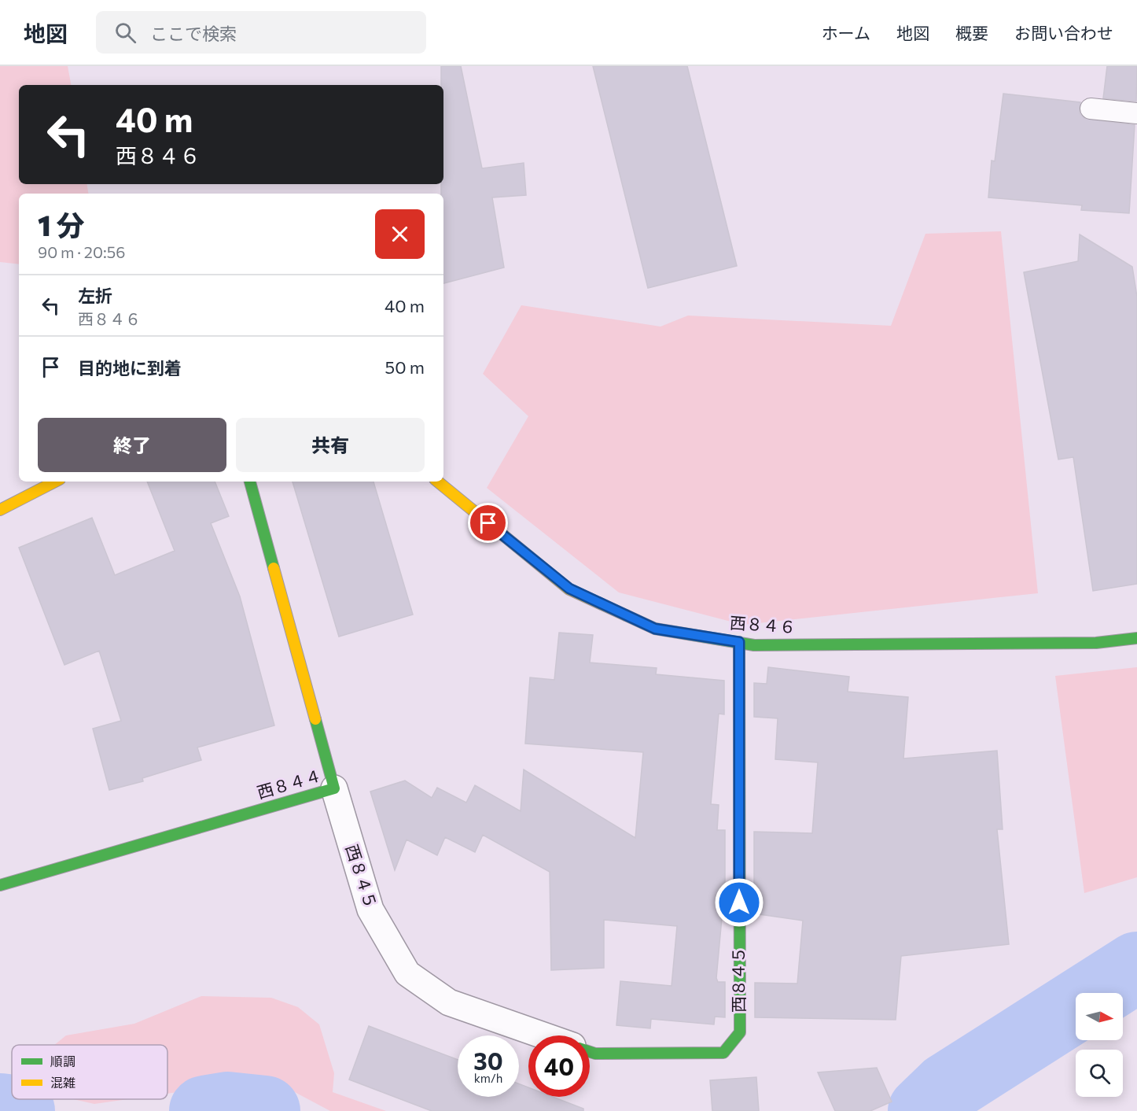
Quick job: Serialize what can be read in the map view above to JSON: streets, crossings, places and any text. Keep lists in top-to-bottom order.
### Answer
{
  "streets": {
    "street": ["西８４６", "西８４４", "西８４５"]
  },
  "crossings": [
    ["西８４６", "西８４５"],
    ["西８４４", "西８４５"]
  ],
  "legend": ["順調", "混雑"],
  "north": "right",
  "page": {
    "header": "地図",
    "search": "ここで検索",
    "nav": [
      "ホーム",
      "地図",
      "概要",
      "お問い合わせ"
    ],
    "turn": ["40 m", "西８４６"],
    "heading": ["1 分", "90 m · 20:56"],
    "list": [
      {
        "name": "左折",
        "note": "西８４６",
        "value": "40 m"
      },
      {
        "name": "目的地に到着",
        "value": "50 m"
      }
    ],
    "buttons": ["終了", "共有"],
    "speed": "30 km/h",
    "limit": "40"
  }
}
